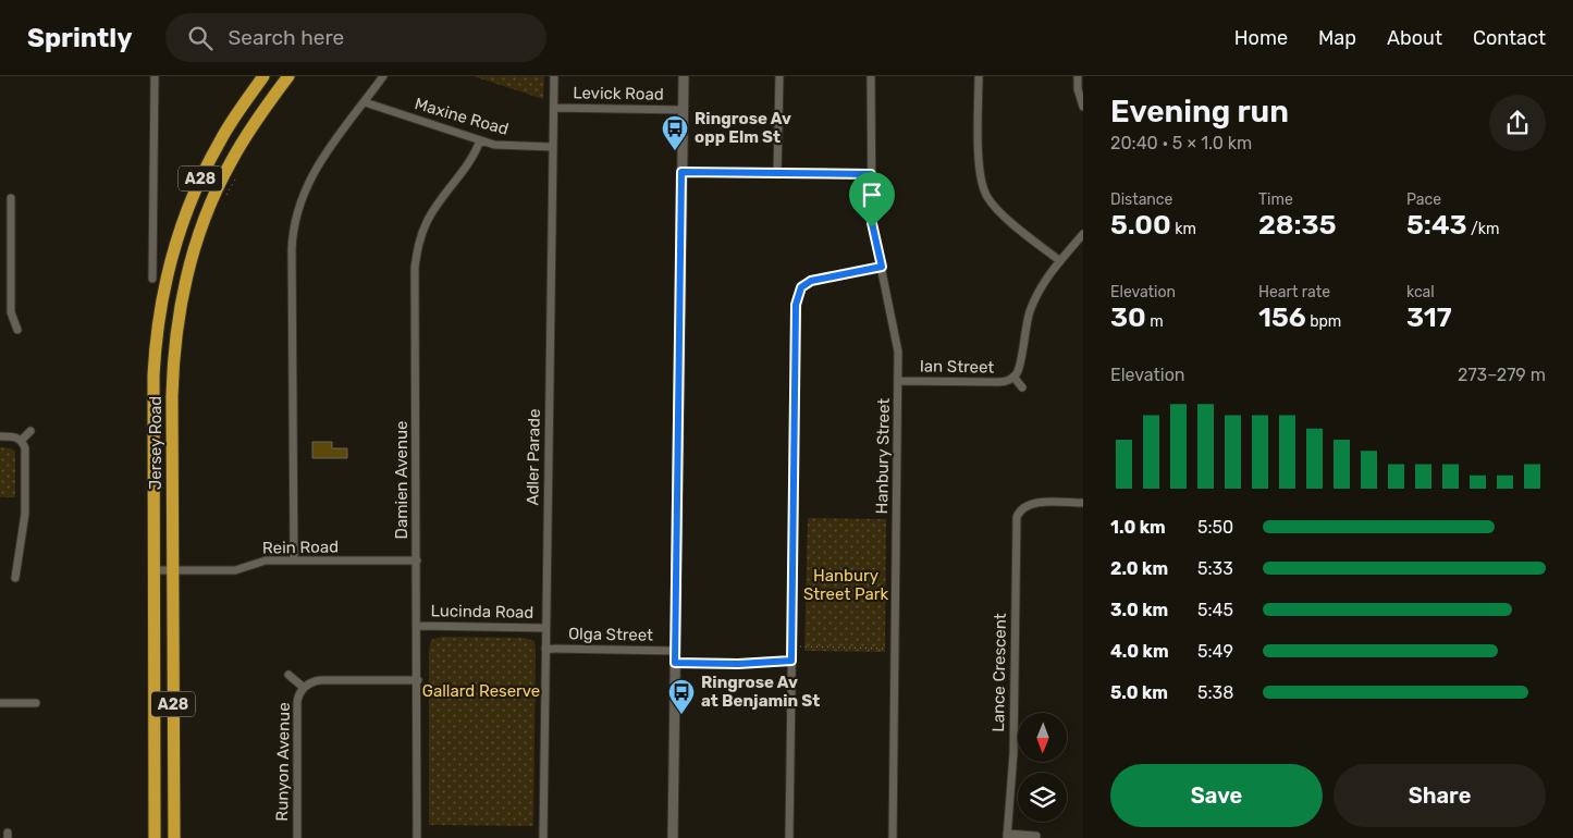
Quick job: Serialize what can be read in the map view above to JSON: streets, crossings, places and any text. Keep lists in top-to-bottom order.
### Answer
{
  "streets": {
    "highway": ["A28", "Jersey Road"],
    "street": [
      "Levick Road",
      "Maxine Road",
      "Ian Street",
      "Hanbury Street",
      "Adler Parade",
      "Damien Avenue",
      "Rein Road",
      "Lucinda Road",
      "Olga Street",
      "Lance Crescent",
      "Runyon Avenue"
    ]
  },
  "crossings": [
    ["Levick Road", "Adler Parade"],
    ["Maxine Road", "Adler Parade"],
    ["Maxine Road", "Damien Avenue"],
    ["Ian Street", "Hanbury Street"],
    ["Jersey Road", "Rein Road"],
    ["Adler Parade", "Lucinda Road"],
    ["Adler Parade", "Olga Street"],
    ["Damien Avenue", "Rein Road"],
    ["Damien Avenue", "Lucinda Road"],
    ["Damien Avenue", "Runyon Avenue"]
  ],
  "parks": ["Hanbury Street Park", "Gallard Reserve"],
  "places": {
    "bus stop": ["Ringrose Av opp Elm St", "Ringrose Av at Benjamin St"]
  },
  "north": "bottom",
  "page": {
    "header": "Sprintly",
    "search": "Search here",
    "nav": [
      "Home",
      "Map",
      "About",
      "Contact"
    ],
    "heading": ["Evening run", "20:40 · 5 × 1.0 km"],
    "stats": [
      ["Distance", "5.00 km"],
      ["Time", "28:35"],
      ["Pace", "5:43 /km"],
      ["Elevation", "30 m"],
      ["Heart rate", "156 bpm"],
      ["kcal", "317"]
    ],
    "chart": ["Elevation", "273–279 m"],
    "list": [
      {
        "name": "1.0 km",
        "note": "5:50"
      },
      {
        "name": "2.0 km",
        "note": "5:33"
      },
      {
        "name": "3.0 km",
        "note": "5:45"
      },
      {
        "name": "4.0 km",
        "note": "5:49"
      },
      {
        "name": "5.0 km",
        "note": "5:38"
      }
    ],
    "buttons": ["Save", "Share"]
  }
}
